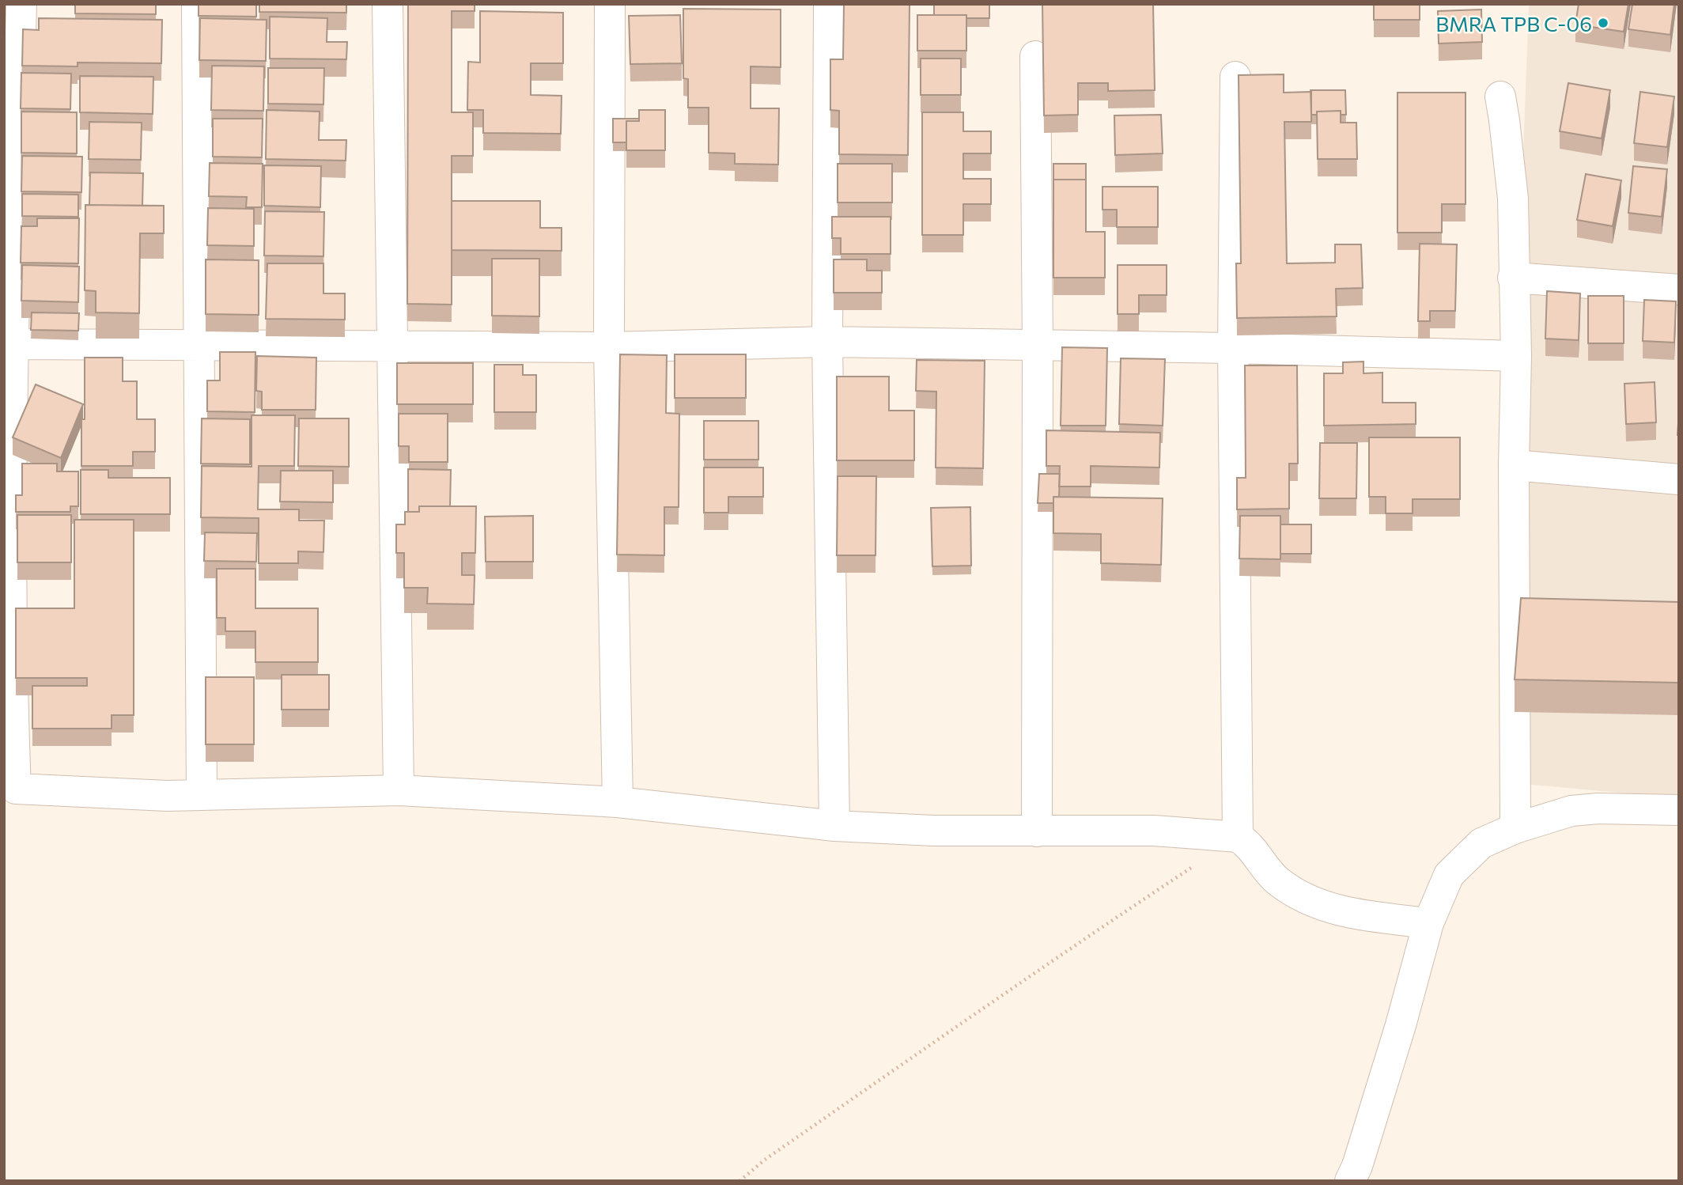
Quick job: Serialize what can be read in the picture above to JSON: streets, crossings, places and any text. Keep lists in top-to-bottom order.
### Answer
{
  "places": ["BMRA TPB C-06"]
}
